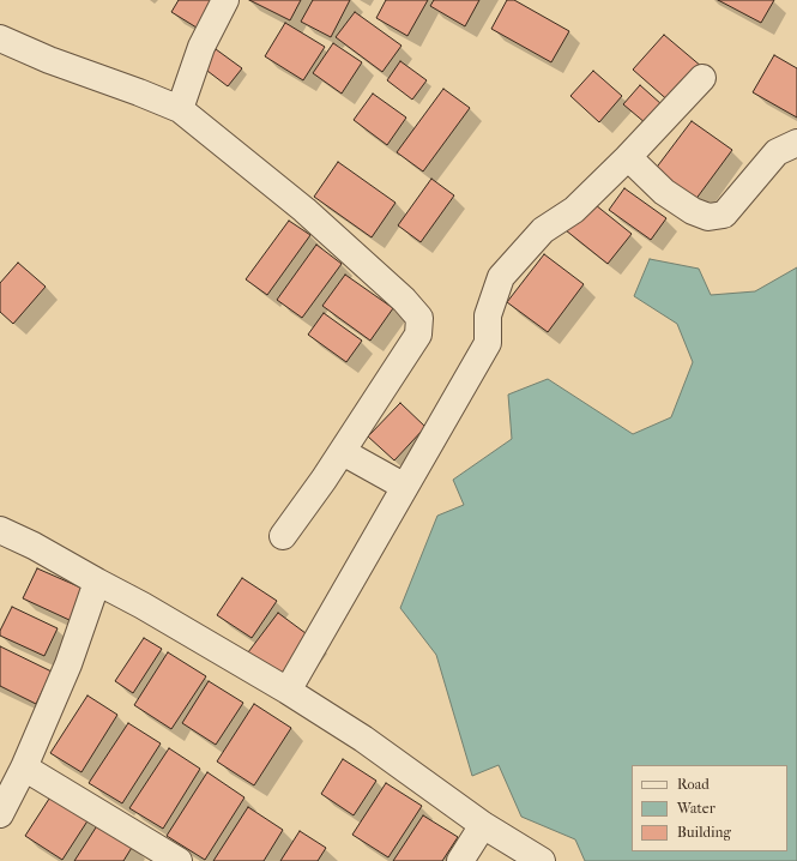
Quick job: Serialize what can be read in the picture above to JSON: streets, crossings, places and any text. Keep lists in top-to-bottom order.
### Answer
{
  "legend": ["Road", "Water", "Building"]
}
